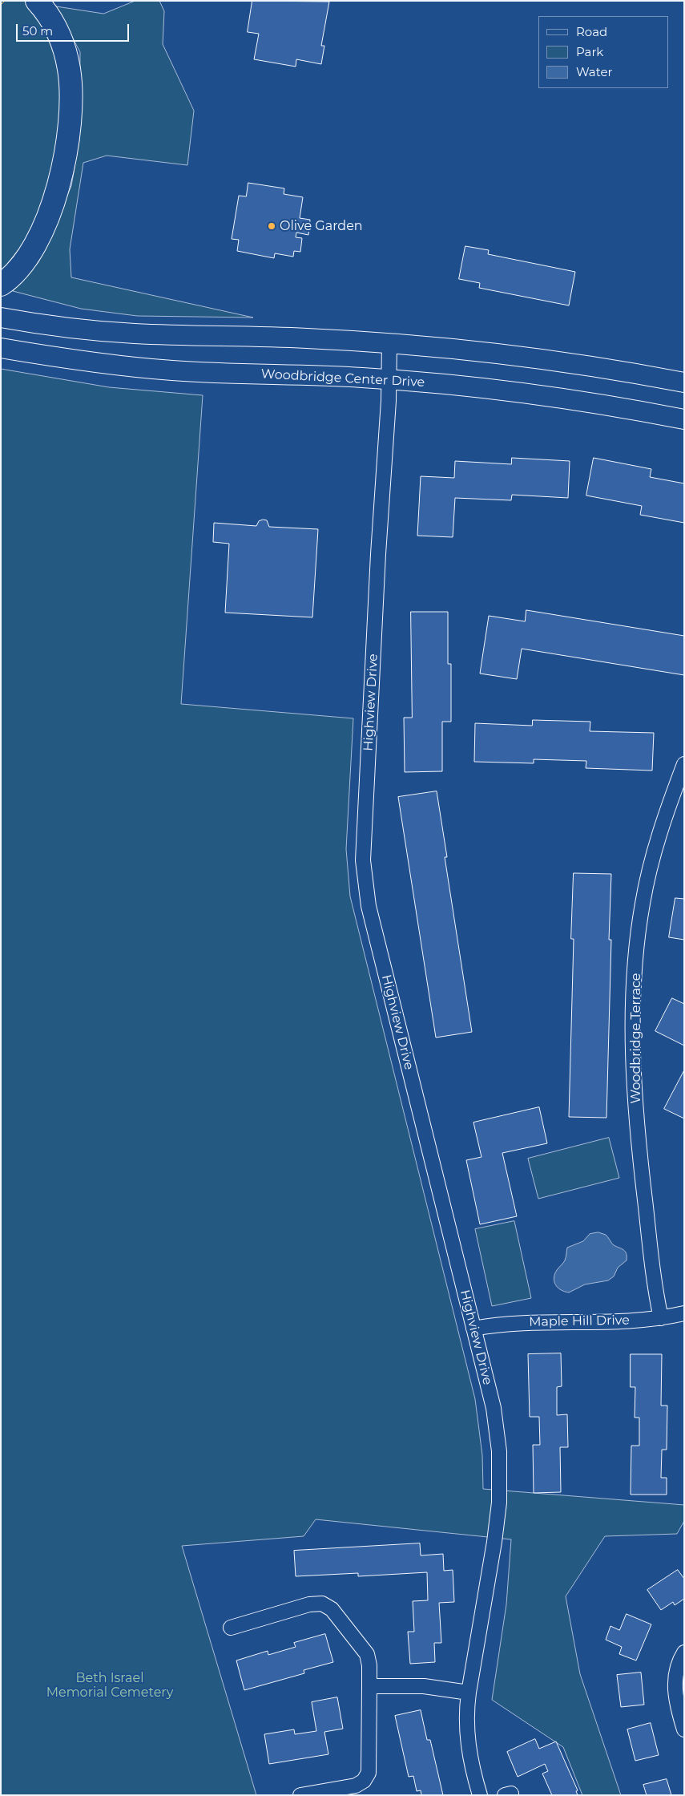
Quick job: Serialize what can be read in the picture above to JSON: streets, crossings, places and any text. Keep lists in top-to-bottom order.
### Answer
{
  "streets": {
    "street": [
      "Woodbridge Center Drive",
      "Highview Drive",
      "Woodbridge Terrace",
      "Maple Hill Drive"
    ]
  },
  "crossings": [
    ["Woodbridge Center Drive", "Highview Drive"],
    ["Highview Drive", "Maple Hill Drive"],
    ["Woodbridge Terrace", "Maple Hill Drive"]
  ],
  "parks": ["Beth Israel Memorial Cemetery"],
  "places": ["Olive Garden"],
  "legend": ["Road", "Park", "Water"],
  "scale_bar": "50 m"
}
